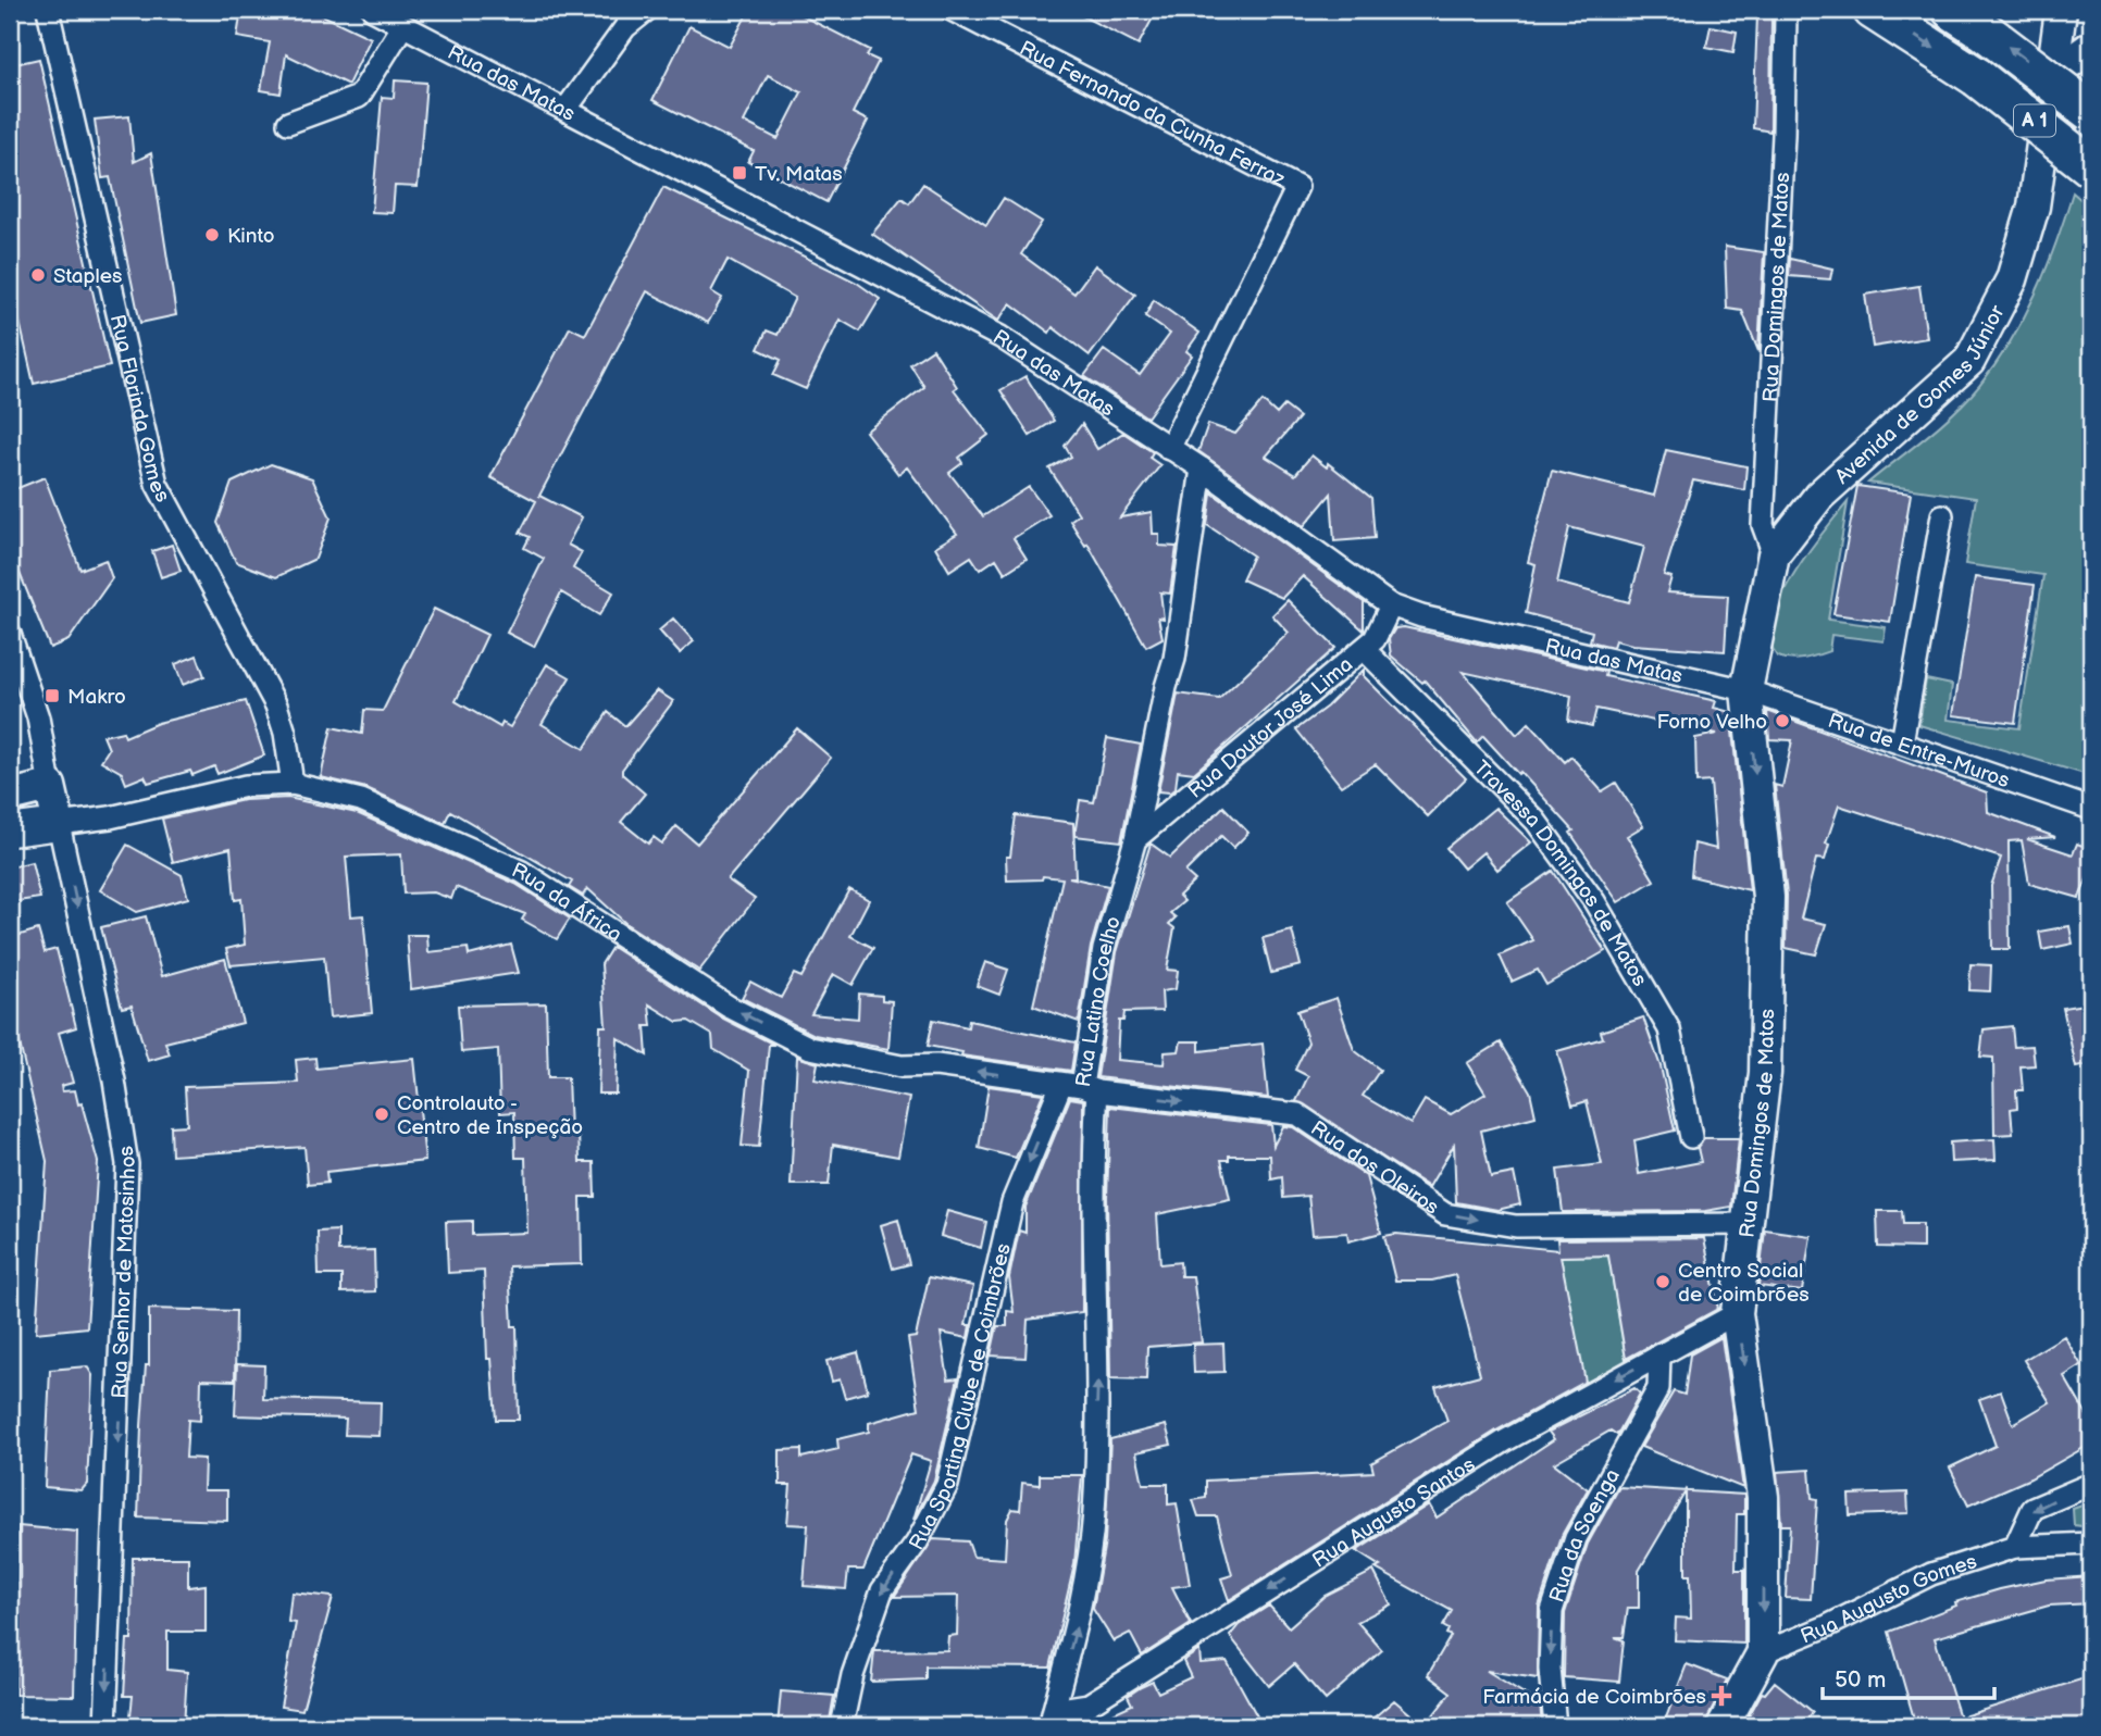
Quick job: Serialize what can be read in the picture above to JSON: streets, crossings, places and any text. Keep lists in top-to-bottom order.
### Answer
{
  "streets": {
    "highway": ["A 1"],
    "main road": ["Rua Domingos de Matos", "Avenida de Gomes Júnior"],
    "street": [
      "Rua das Matas",
      "Rua Fernando da Cunha Ferraz",
      "Rua Florinda Gomes",
      "Rua Doutor José Lima",
      "Rua de Entre-Muros",
      "Travessa Domingos de Matos",
      "Rua da África",
      "Rua Latino Coelho",
      "Rua dos Oleiros",
      "Rua Senhor de Matosinhos",
      "Rua Sporting Clube de Coimbrões",
      "Rua Augusto Santos",
      "Rua da Soenga",
      "Rua Augusto Gomes"
    ]
  },
  "crossings": [
    ["Rua das Matas", "Rua Fernando da Cunha Ferraz"],
    ["Rua das Matas", "Rua Domingos de Matos"],
    ["Rua das Matas", "Avenida de Gomes Júnior"],
    ["Rua das Matas", "Rua Doutor José Lima"],
    ["Rua das Matas", "Rua de Entre-Muros"],
    ["Rua das Matas", "Rua Latino Coelho"],
    ["Rua Domingos de Matos", "Avenida de Gomes Júnior"],
    ["Rua Domingos de Matos", "Rua de Entre-Muros"],
    ["Rua Domingos de Matos", "Rua dos Oleiros"],
    ["Rua Domingos de Matos", "Rua Augusto Santos"],
    ["Rua Domingos de Matos", "Rua Augusto Gomes"],
    ["Avenida de Gomes Júnior", "Rua de Entre-Muros"],
    ["Rua Florinda Gomes", "Rua da África"],
    ["Rua Doutor José Lima", "Travessa Domingos de Matos"],
    ["Rua Doutor José Lima", "Rua Latino Coelho"],
    ["Rua da África", "Rua Latino Coelho"],
    ["Rua da África", "Rua dos Oleiros"],
    ["Rua da África", "Rua Senhor de Matosinhos"],
    ["Rua da África", "Rua Sporting Clube de Coimbrões"],
    ["Rua Latino Coelho", "Rua dos Oleiros"],
    ["Rua Latino Coelho", "Rua Sporting Clube de Coimbrões"],
    ["Rua Latino Coelho", "Rua Augusto Santos"],
    ["Rua dos Oleiros", "Rua Sporting Clube de Coimbrões"],
    ["Rua Augusto Santos", "Rua da Soenga"]
  ],
  "one_way": [
    "Rua Domingos de Matos",
    "Rua da África",
    "Rua Latino Coelho",
    "Rua dos Oleiros",
    "Rua Senhor de Matosinhos",
    "Rua Sporting Clube de Coimbrões",
    "Rua Augusto Santos",
    "Rua da Soenga"
  ],
  "places": {
    "transit": ["Tv. Matas", "Makro"],
    "other": [
      "Kinto",
      "Staples",
      "Forno Velho",
      "Controlauto - Centro de Inspeção",
      "Centro Social de Coimbrões"
    ],
    "health": ["Farmácia de Coimbrões"]
  },
  "scale_bar": "50 m"
}
